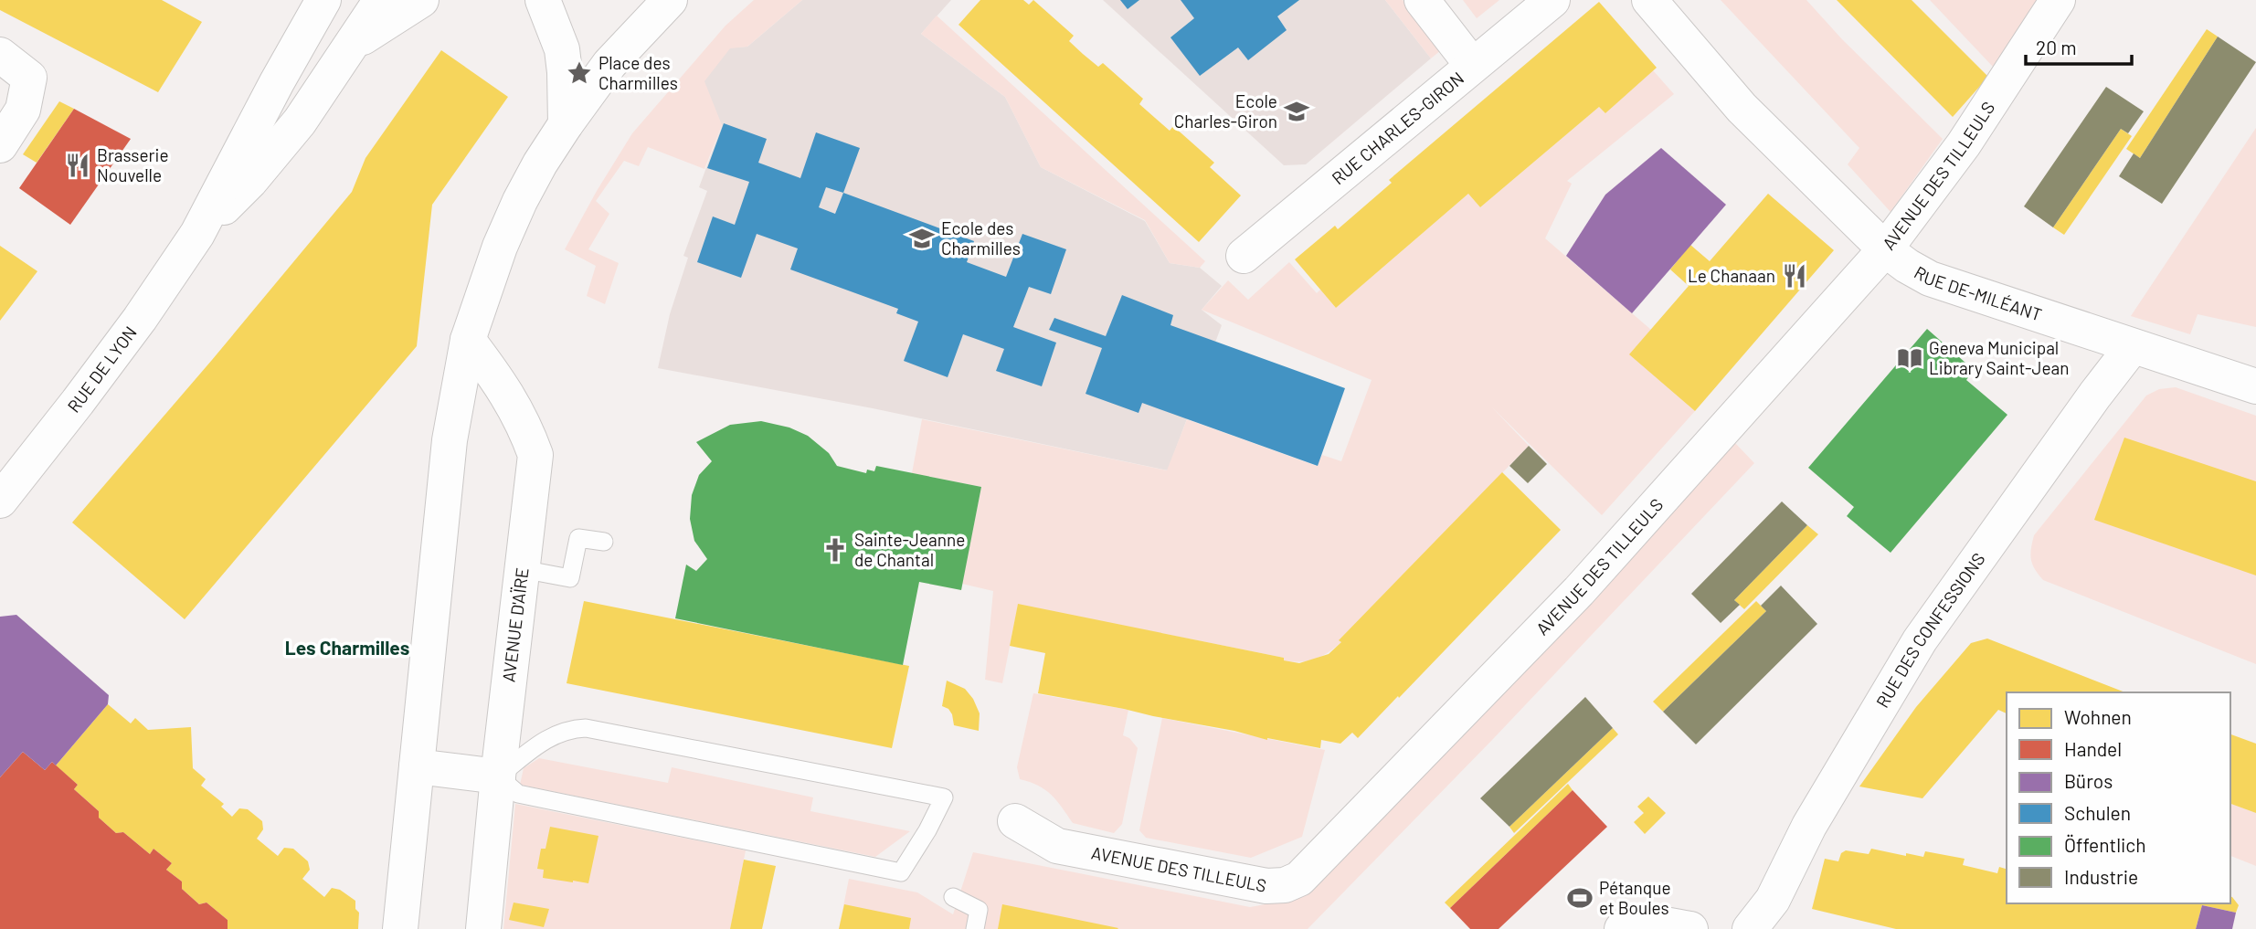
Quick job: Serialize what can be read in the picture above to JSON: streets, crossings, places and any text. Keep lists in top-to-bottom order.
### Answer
{
  "streets": {
    "street": [
      "RUE CHARLES-GIRON",
      "AVENUE DES TILLEULS",
      "RUE DE-MILÉANT",
      "RUE DE LYON",
      "AVENUE D'AÏRE",
      "RUE DES CONFESSIONS"
    ]
  },
  "crossings": [
    ["AVENUE DES TILLEULS", "RUE DE-MILÉANT"],
    ["RUE DE-MILÉANT", "RUE DES CONFESSIONS"]
  ],
  "districts": ["Les Charmilles"],
  "places": {
    "place": ["Place des Charmilles"],
    "school or university": ["Ecole Charles-Giron", "Ecole des Charmilles"],
    "restaurant": ["Brasserie Nouvelle", "Le Chanaan"],
    "library": ["Geneva Municipal Library Saint-Jean"],
    "church": ["Sainte-Jeanne de Chantal"],
    "sports": ["Pétanque et Boules"]
  },
  "legend": [
    "Wohnen",
    "Handel",
    "Büros",
    "Schulen",
    "Öffentlich",
    "Industrie"
  ],
  "scale_bar": "20 m"
}
